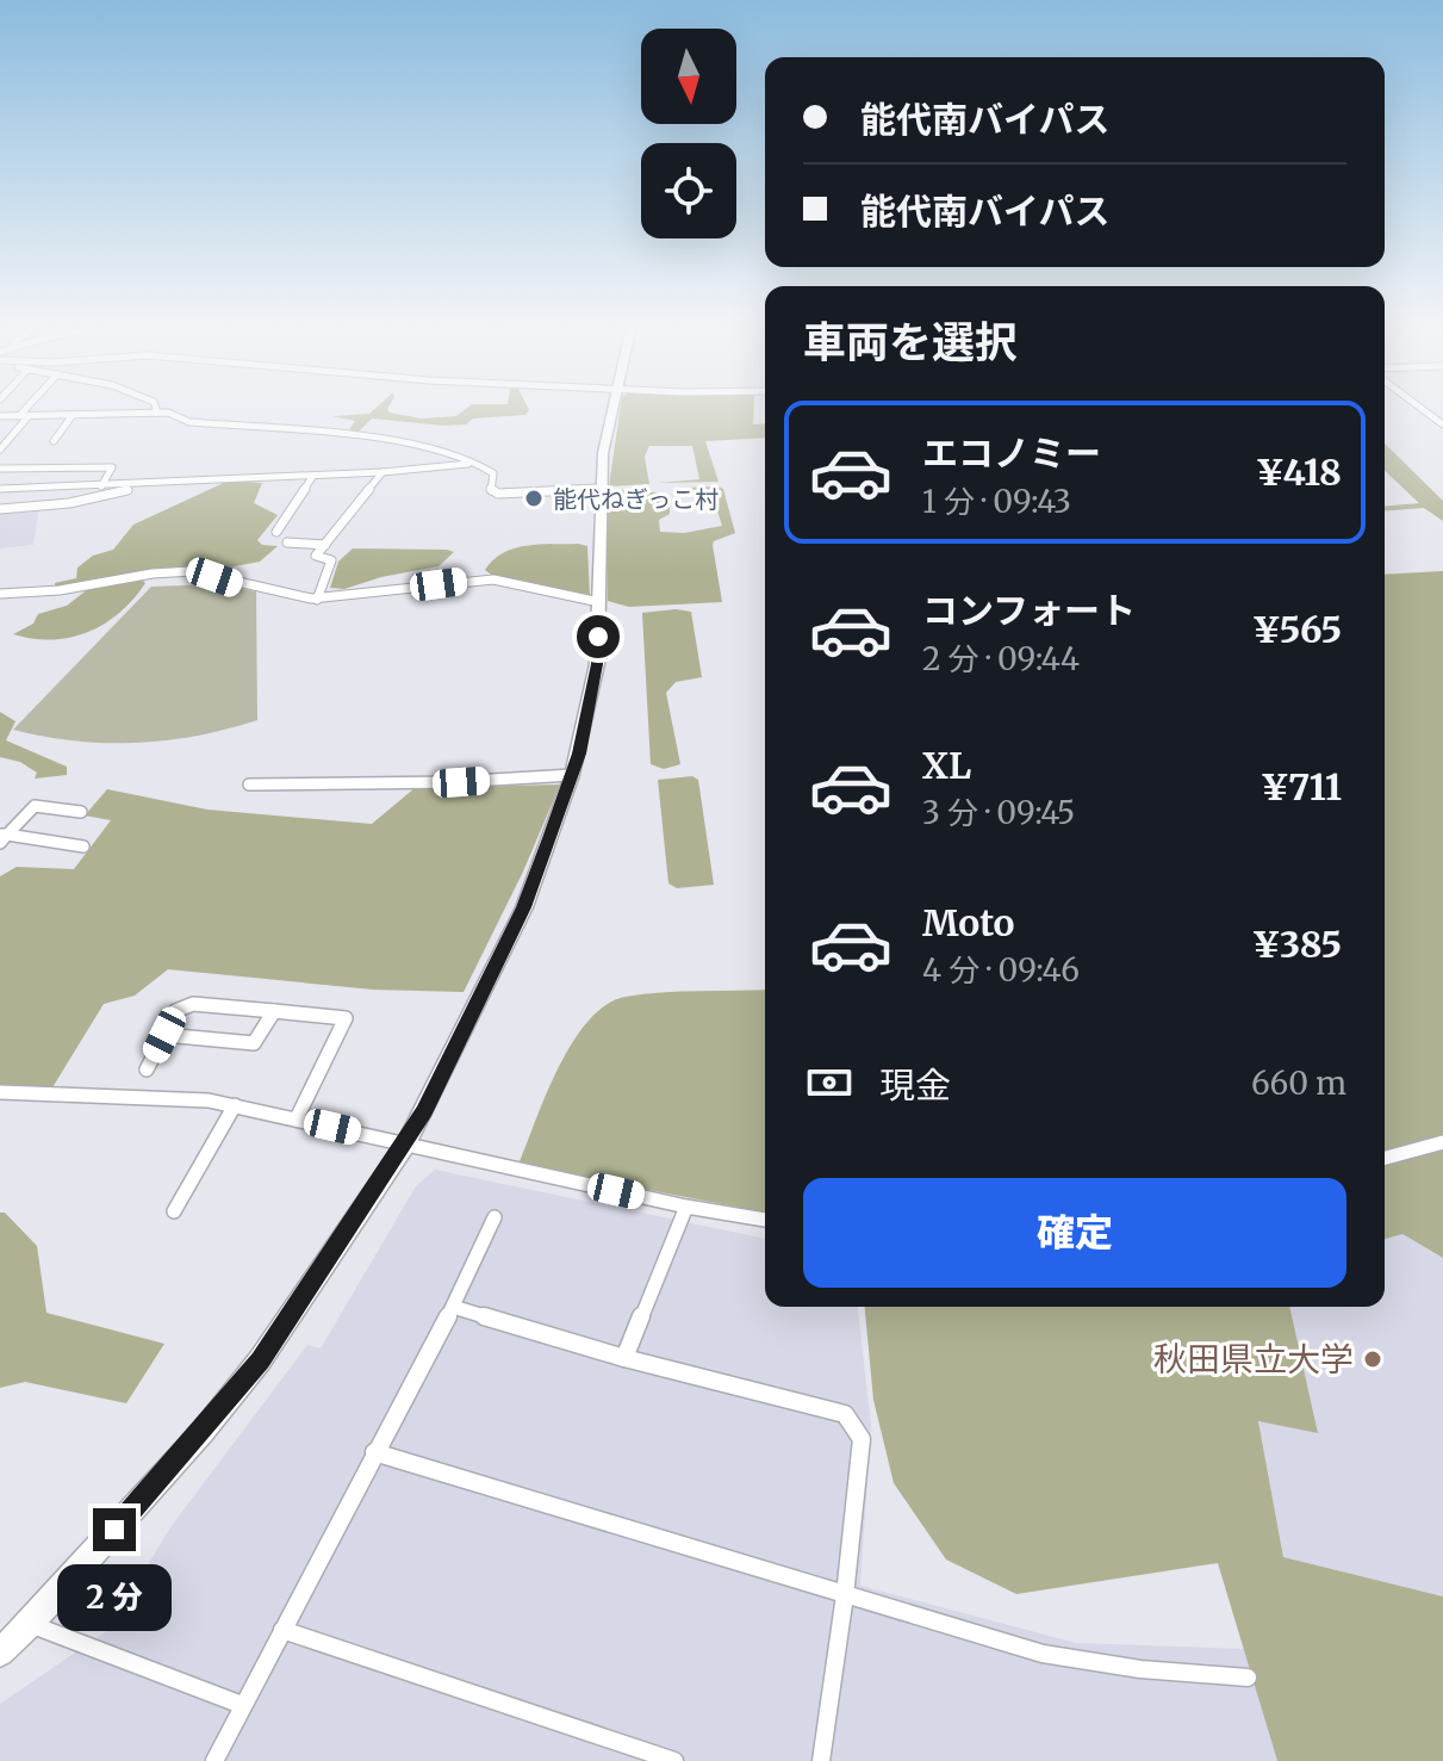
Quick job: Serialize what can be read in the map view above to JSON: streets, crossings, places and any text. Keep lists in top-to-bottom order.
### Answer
{
  "places": ["能代ねぎっこ村", "秋田県立大学"],
  "north": "bottom",
  "page": {
    "banner": ["能代南バイパス", "能代南バイパス"],
    "heading": "車両を選択",
    "list": [
      {
        "name": "エコノミー",
        "note": "1 分 · 09:43",
        "value": "¥418"
      },
      {
        "name": "コンフォート",
        "note": "2 分 · 09:44",
        "value": "¥565"
      },
      {
        "name": "XL",
        "note": "3 分 · 09:45",
        "value": "¥711"
      },
      {
        "name": "Moto",
        "note": "4 分 · 09:46",
        "value": "¥385"
      }
    ],
    "pay": ["現金", "660 m"],
    "buttons": "確定",
    "bubble": "2 分"
  }
}
